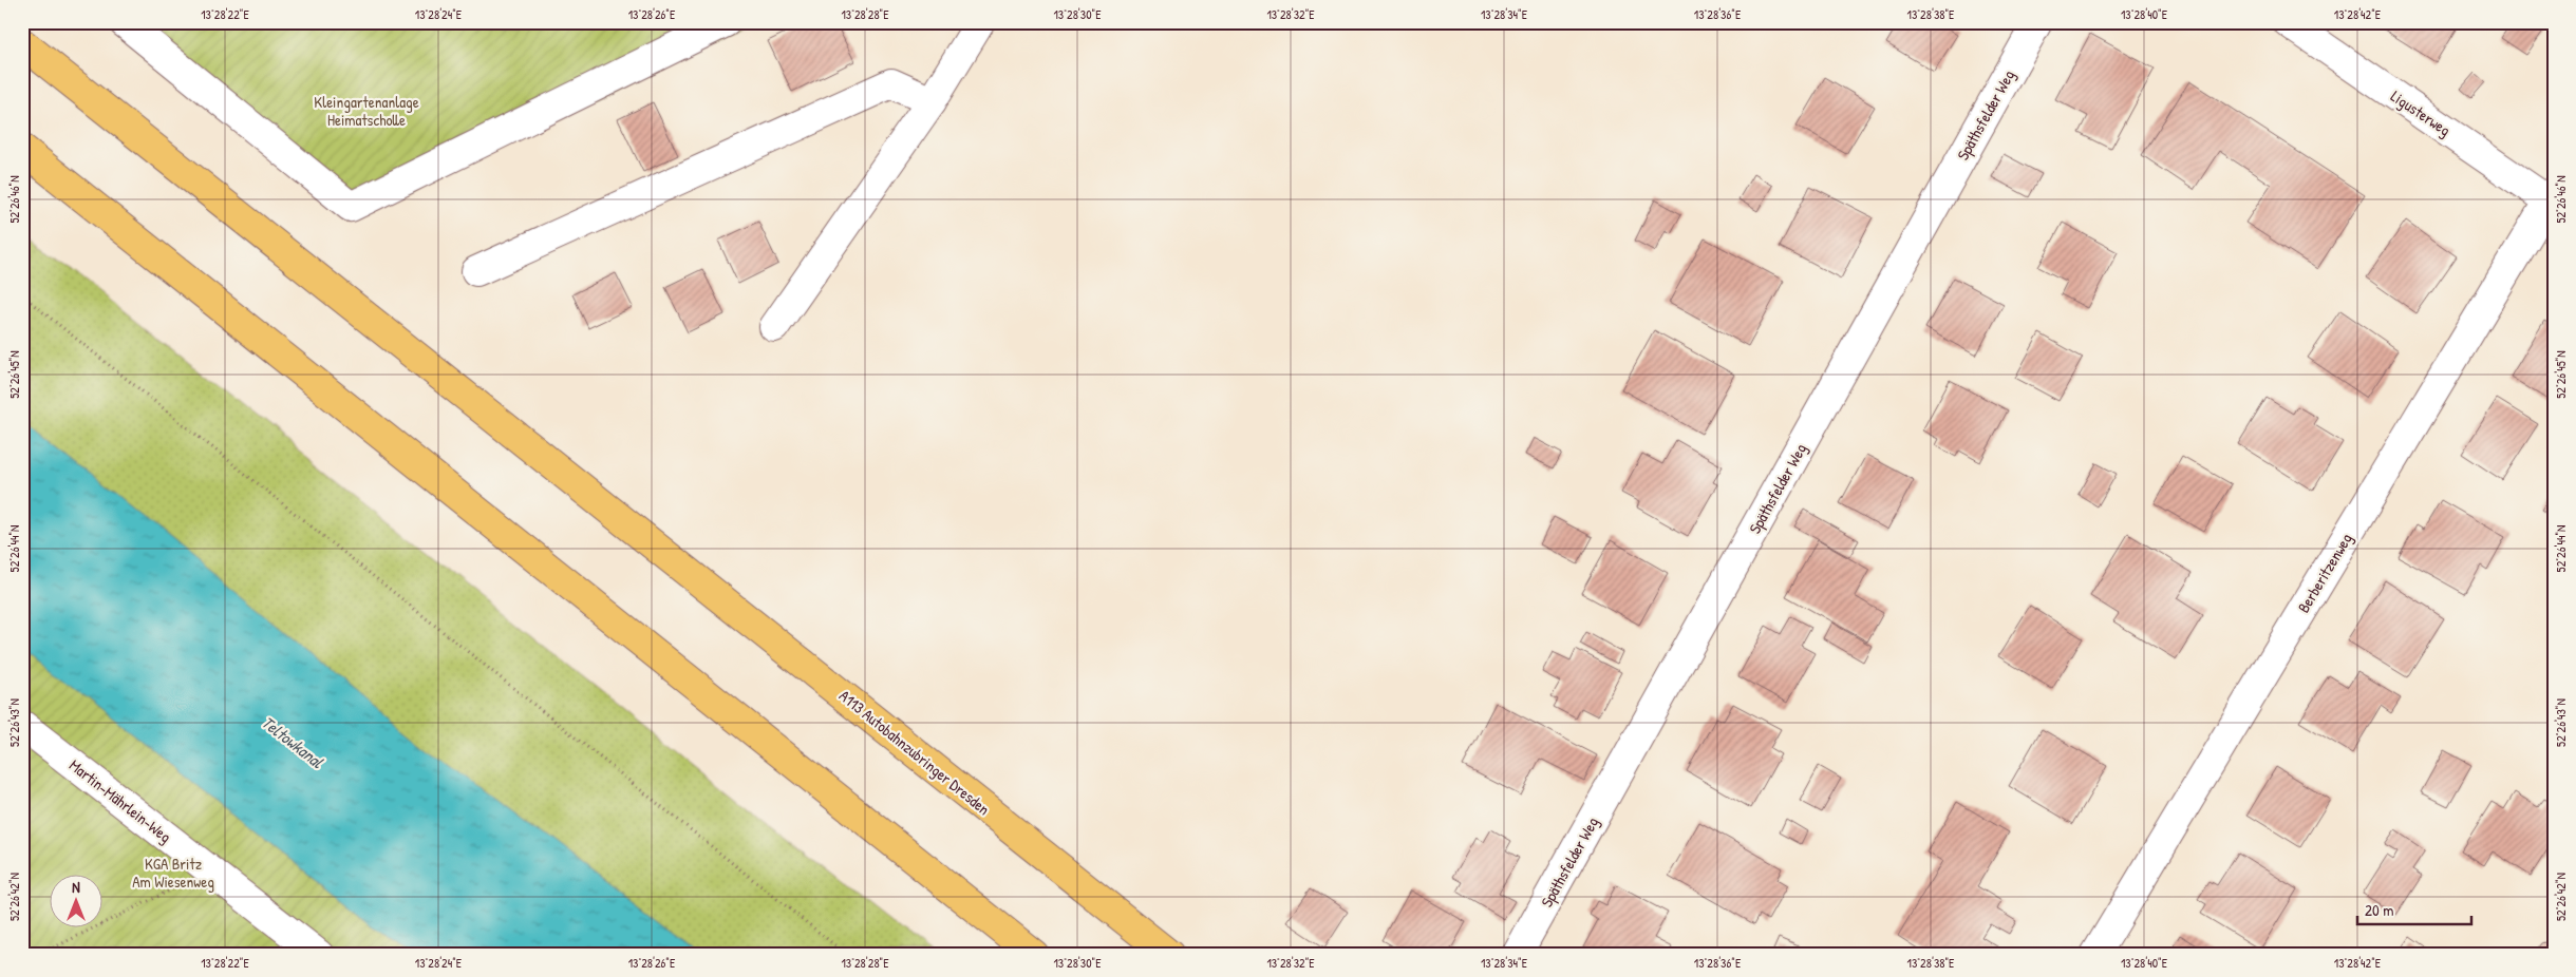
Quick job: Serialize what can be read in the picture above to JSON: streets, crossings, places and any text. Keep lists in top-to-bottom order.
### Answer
{
  "streets": {
    "highway": ["A113 Autobahnzubringer Dresden"],
    "street": [
      "Ligusterweg",
      "Späthsfelder Weg",
      "Berberitzenweg",
      "Martin-Mährlein-Weg"
    ]
  },
  "crossings": [
    ["Ligusterweg", "Berberitzenweg"]
  ],
  "water": ["Teltowkanal"],
  "parks": ["Kleingartenanlage Heimatscholle", "KGA Britz Am Wiesenweg"],
  "scale_bar": "20 m",
  "north": "top",
  "coordinates": [
    "13°28'22\"E",
    "13°28'24\"E",
    "13°28'26\"E",
    "13°28'28\"E",
    "13°28'30\"E",
    "13°28'32\"E",
    "13°28'34\"E",
    "13°28'36\"E",
    "13°28'38\"E",
    "13°28'40\"E",
    "13°28'42\"E",
    "52°26'46\"N",
    "52°26'45\"N",
    "52°26'44\"N",
    "52°26'43\"N",
    "52°26'42\"N"
  ]
}
